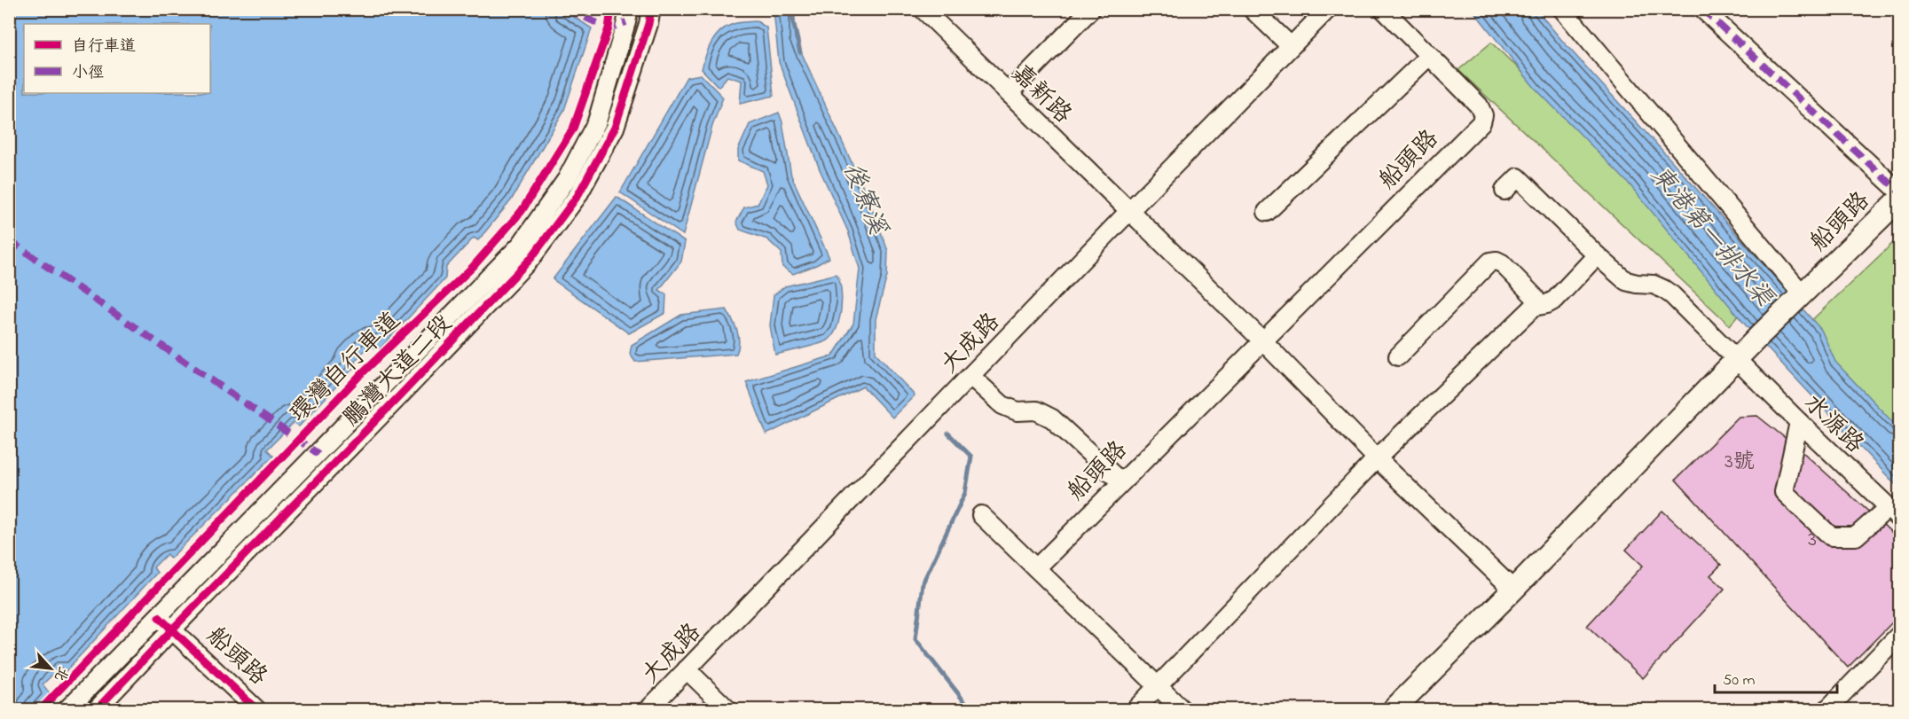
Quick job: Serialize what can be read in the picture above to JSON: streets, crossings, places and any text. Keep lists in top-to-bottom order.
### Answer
{
  "streets": {
    "main road": ["船頭路"],
    "street": [
      "嘉新路",
      "大成路",
      "鵬灣大道二段",
      "水源路"
    ],
    "cycle path": ["環灣自行車道"]
  },
  "crossings": [
    ["嘉新路", "大成路"],
    ["船頭路", "鵬灣大道二段"],
    ["船頭路", "水源路"]
  ],
  "water": ["後寮溪", "東港第一排水渠"],
  "house_numbers": ["3號", "3"],
  "legend": ["自行車道", "小徑"],
  "scale_bar": "50 m",
  "north": "bottom right"
}
